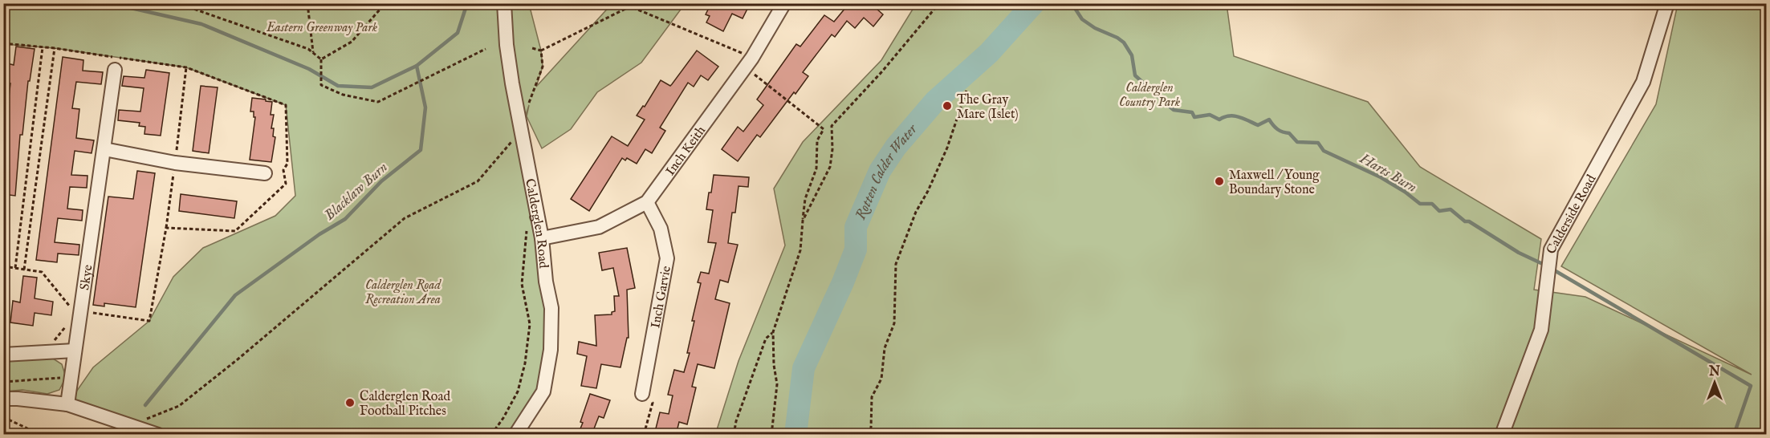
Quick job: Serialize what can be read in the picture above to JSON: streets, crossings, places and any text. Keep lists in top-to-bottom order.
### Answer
{
  "streets": {
    "street": [
      "Inch Keith",
      "Calderside Road",
      "Calderglen Road",
      "Skye",
      "Inch Garvie"
    ]
  },
  "crossings": [
    ["Inch Keith", "Calderglen Road"],
    ["Inch Keith", "Inch Garvie"]
  ],
  "water": ["Rotten Calder Water", "Harts Burn", "Blacklaw Burn"],
  "parks": ["Eastern Greenway Park", "Calderglen Country Park", "Calderglen Road Recreation Area"],
  "places": ["The Gray Mare (Islet)", "Maxwell / Young Boundary Stone", "Calderglen Road Football Pitches"],
  "north": "top"
}
